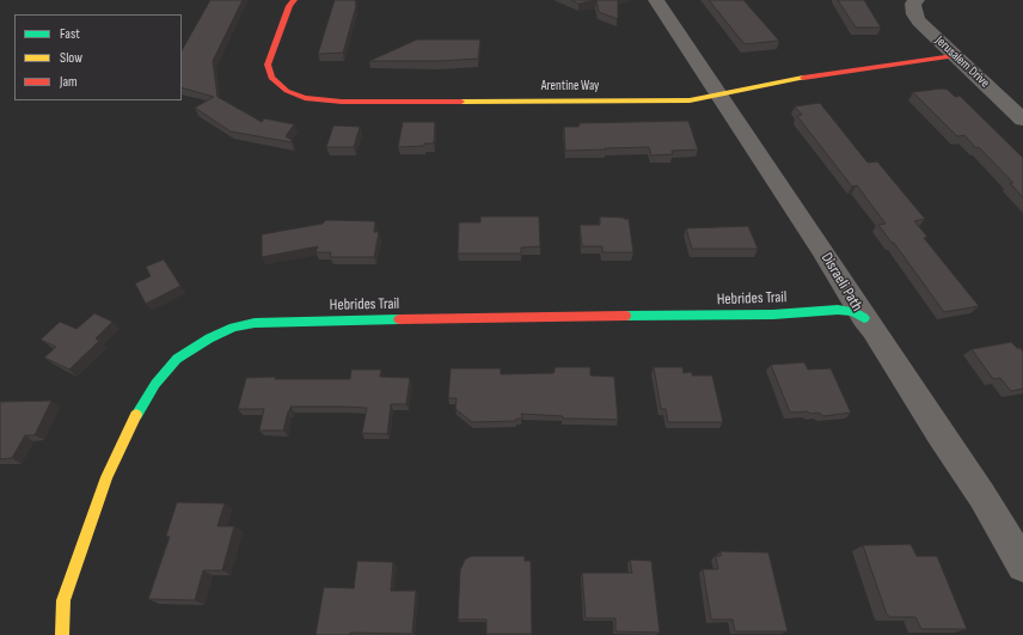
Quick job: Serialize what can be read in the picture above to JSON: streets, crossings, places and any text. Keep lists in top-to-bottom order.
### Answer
{
  "streets": {
    "street": [
      "Jerusalem Drive",
      "Arentine Way",
      "Disraeli Path",
      "Hebrides Trail"
    ]
  },
  "crossings": [
    ["Jerusalem Drive", "Arentine Way"],
    ["Arentine Way", "Disraeli Path"],
    ["Disraeli Path", "Hebrides Trail"]
  ],
  "legend": ["Fast", "Slow", "Jam"]
}
